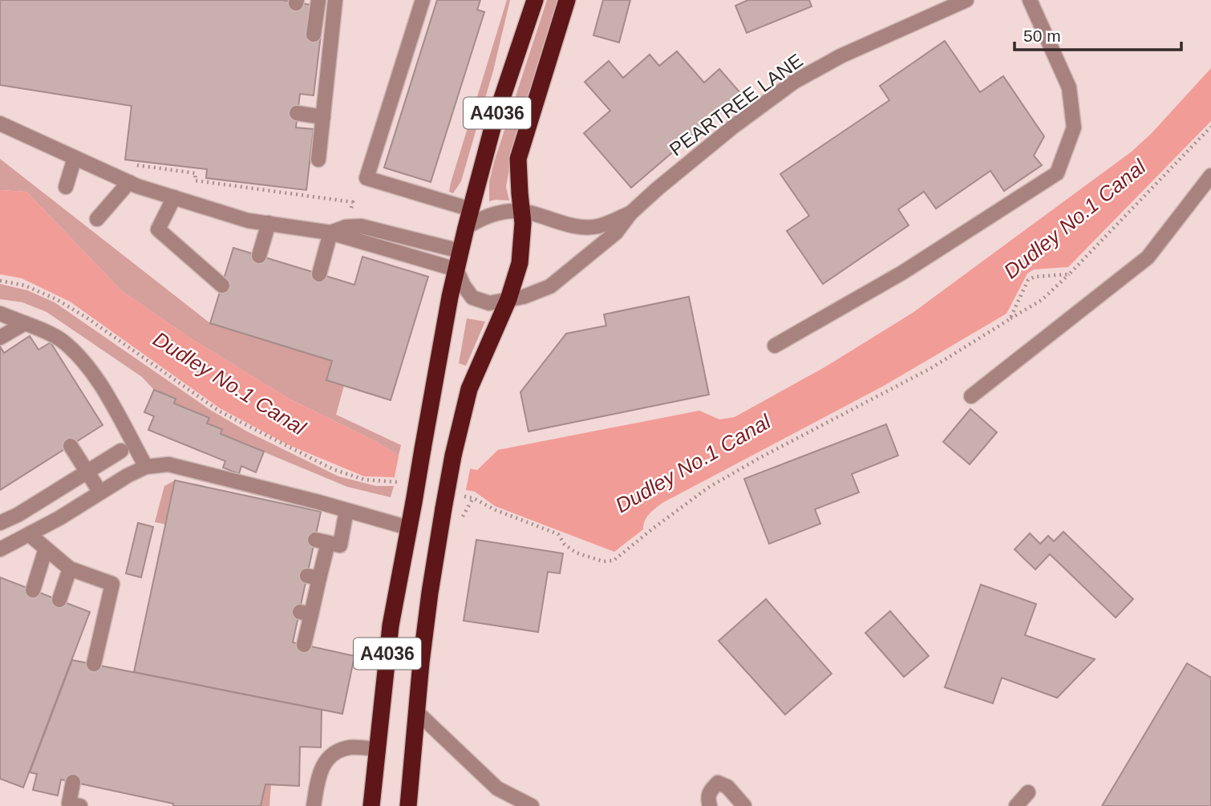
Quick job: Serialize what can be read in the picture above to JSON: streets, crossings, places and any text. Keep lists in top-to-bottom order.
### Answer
{
  "streets": {
    "highway": ["A4036"],
    "street": ["PEARTREE LANE"]
  },
  "crossings": [
    ["PEARTREE LANE", "A4036"]
  ],
  "water": ["Dudley No.1 Canal"],
  "scale_bar": "50 m"
}
